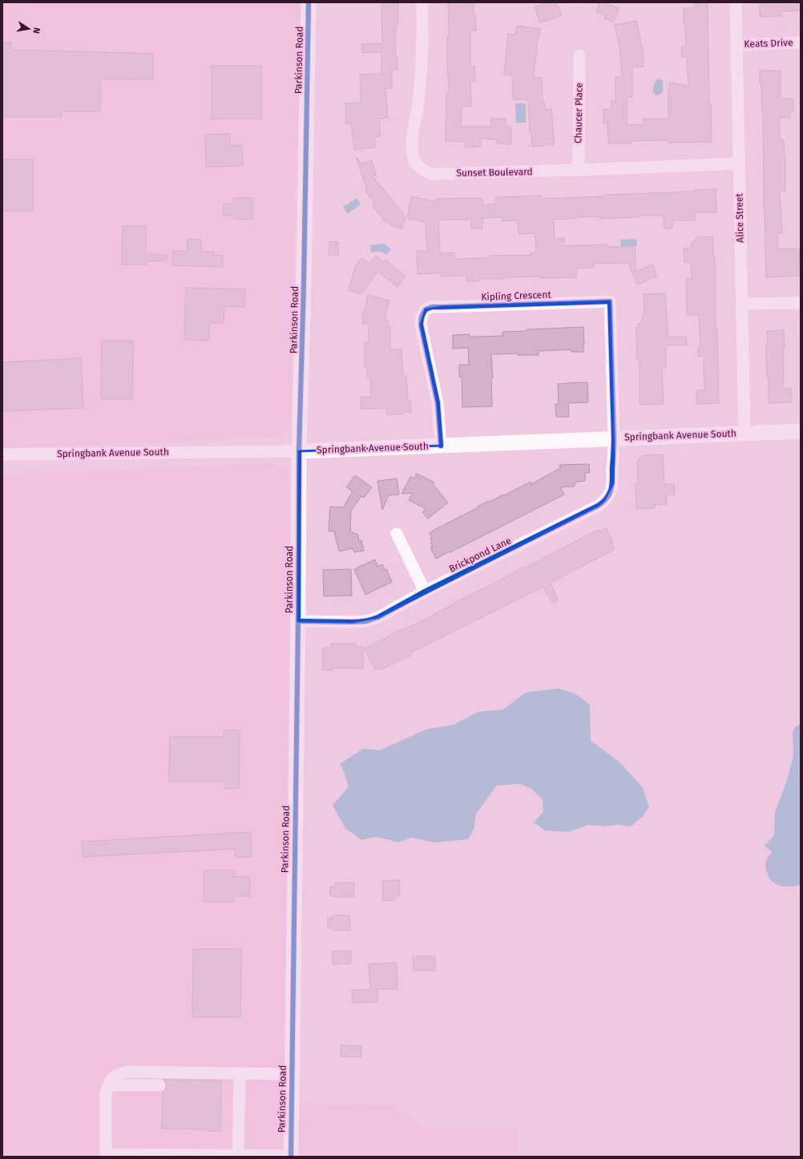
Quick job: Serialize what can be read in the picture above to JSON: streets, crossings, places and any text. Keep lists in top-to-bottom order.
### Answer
{
  "streets": {
    "main road": ["Parkinson Road", "Springbank Avenue South"],
    "street": [
      "Keats Drive",
      "Chaucer Place",
      "Sunset Boulevard",
      "Alice Street",
      "Kipling Crescent",
      "Brickpond Lane"
    ]
  },
  "crossings": [
    ["Keats Drive", "Alice Street"],
    ["Parkinson Road", "Springbank Avenue South"],
    ["Parkinson Road", "Brickpond Lane"],
    ["Chaucer Place", "Sunset Boulevard"],
    ["Sunset Boulevard", "Alice Street"],
    ["Alice Street", "Springbank Avenue South"],
    ["Kipling Crescent", "Springbank Avenue South"],
    ["Kipling Crescent", "Brickpond Lane"],
    ["Springbank Avenue South", "Brickpond Lane"]
  ],
  "north": "right"
}
